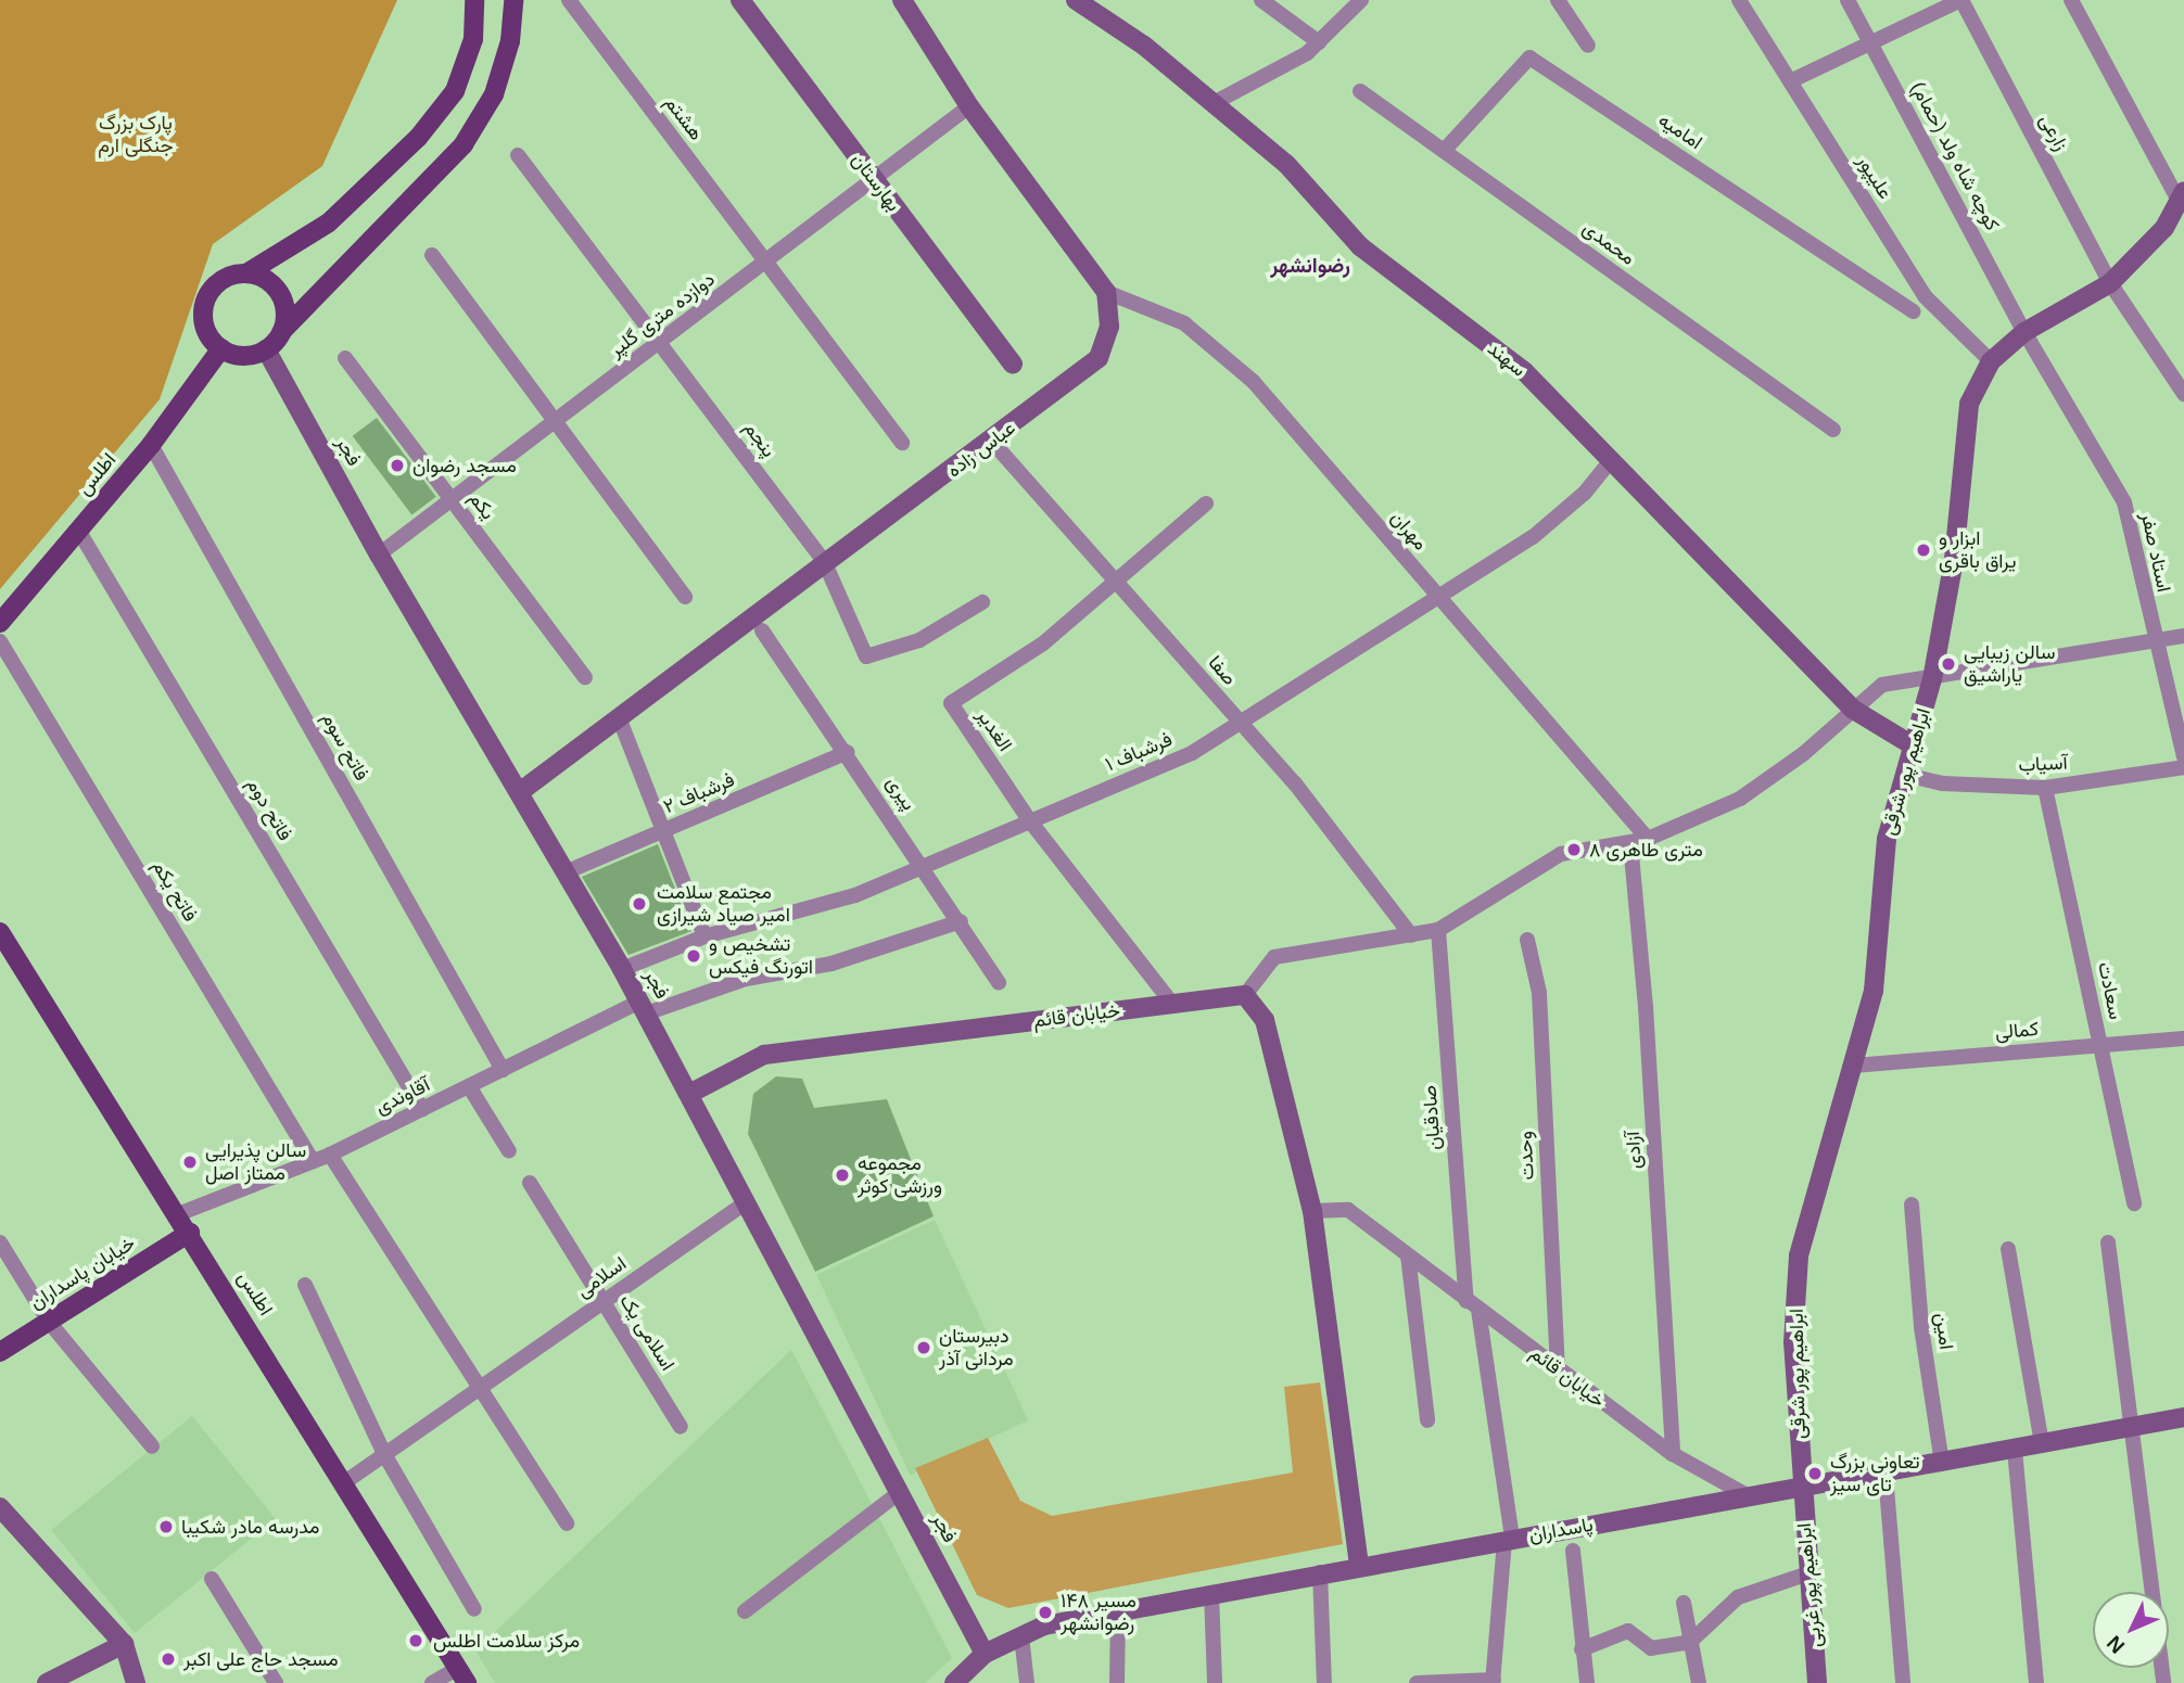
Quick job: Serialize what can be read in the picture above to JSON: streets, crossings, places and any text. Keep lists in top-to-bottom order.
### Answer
{
  "streets": {
    "main road": ["اطلس", "خیابان پاسداران"],
    "street": [
      "هشتم",
      "امامیه",
      "زارعی",
      "کوچه شاه ولد (حمام)",
      "علیپور",
      "بهارستان",
      "محمدی",
      "دوازده متری گلپر",
      "سهند",
      "پنجم",
      "عباس زاده",
      "فجر",
      "یکم",
      "مهران",
      "استاد صفر",
      "صفا",
      "الغدیر",
      "فاتح سوم",
      "فرشباف ۱",
      "آسیاب",
      "ابراهیم پور شرقی",
      "فرشباف ۲",
      "پیری",
      "فاتح دوم",
      "فاتح یکم",
      "سعادت",
      "خیابان قائم",
      "کمالی",
      "آقاوندی",
      "صادقیان",
      "آزادی",
      "وحدت",
      "اسلامی",
      "امین",
      "اسلامی یک",
      "پاسداران",
      "ابراهیم پور غربی"
    ]
  },
  "crossings": [
    ["هشتم", "دوازده متری گلپر"],
    ["امامیه", "محمدی"],
    ["زارعی", "ابراهیم پور شرقی"],
    ["کوچه شاه ولد (حمام)", "استاد صفر"],
    ["کوچه شاه ولد (حمام)", "ابراهیم پور شرقی"],
    ["علیپور", "ابراهیم پور شرقی"],
    ["بهارستان", "دوازده متری گلپر"],
    ["دوازده متری گلپر", "پنجم"],
    ["دوازده متری گلپر", "فجر"],
    ["دوازده متری گلپر", "یکم"],
    ["سهند", "فرشباف ۱"],
    ["سهند", "ابراهیم پور شرقی"],
    ["پنجم", "عباس زاده"],
    ["عباس زاده", "فجر"],
    ["عباس زاده", "مهران"],
    ["عباس زاده", "صفا"],
    ["فجر", "اطلس"],
    ["فجر", "فرشباف ۱"],
    ["فجر", "فرشباف ۲"],
    ["فجر", "خیابان قائم"],
    ["فجر", "آقاوندی"],
    ["فجر", "اسلامی"],
    ["فجر", "پاسداران"],
    ["اطلس", "فاتح سوم"],
    ["اطلس", "فاتح دوم"],
    ["اطلس", "آقاوندی"],
    ["اطلس", "خیابان پاسداران"],
    ["اطلس", "اسلامی"],
    ["مهران", "فرشباف ۱"],
    ["استاد صفر", "ابراهیم پور شرقی"],
    ["صفا", "الغدیر"],
    ["صفا", "فرشباف ۱"],
    ["الغدیر", "فرشباف ۱"],
    ["الغدیر", "خیابان قائم"],
    ["فاتح سوم", "آقاوندی"],
    ["فرشباف ۱", "پیری"],
    ["آسیاب", "ابراهیم پور شرقی"],
    ["آسیاب", "سعادت"],
    ["ابراهیم پور شرقی", "کمالی"],
    ["ابراهیم پور شرقی", "پاسداران"],
    ["ابراهیم پور شرقی", "ابراهیم پور غربی"],
    ["فرشباف ۲", "پیری"],
    ["پیری", "آقاوندی"],
    ["فاتح دوم", "آقاوندی"],
    ["فاتح یکم", "آقاوندی"],
    ["سعادت", "کمالی"],
    ["خیابان قائم", "صادقیان"],
    ["خیابان قائم", "آزادی"],
    ["خیابان قائم", "وحدت"],
    ["خیابان قائم", "پاسداران"],
    ["صادقیان", "پاسداران"],
    ["اسلامی", "اسلامی یک"],
    ["امین", "پاسداران"],
    ["پاسداران", "ابراهیم پور غربی"]
  ],
  "districts": ["رضوانشهر"],
  "parks": ["پارک بزرگ جنگلی ارم"],
  "places": [
    "مسجد رضوان",
    "ابزار و یراق باقری",
    "سالن زیبایی یاراشیق",
    "۸ متری طاهری",
    "مجتمع سلامت امیر صیاد شیرازی",
    "تشخیص و اتورنگ فیکس",
    "سالن پذیرایی ممتاز اصل",
    "مجموعه ورزشی کوثر",
    "دبیرستان مردانی آذر",
    "تعاونی بزرگ تای سیز",
    "مدرسه مادر شکیبا",
    "مسیر ۱۴۸ رضوانشهر",
    "مرکز سلامت اطلس",
    "مسجد حاج علی اکبر"
  ],
  "north": "bottom left"
}
